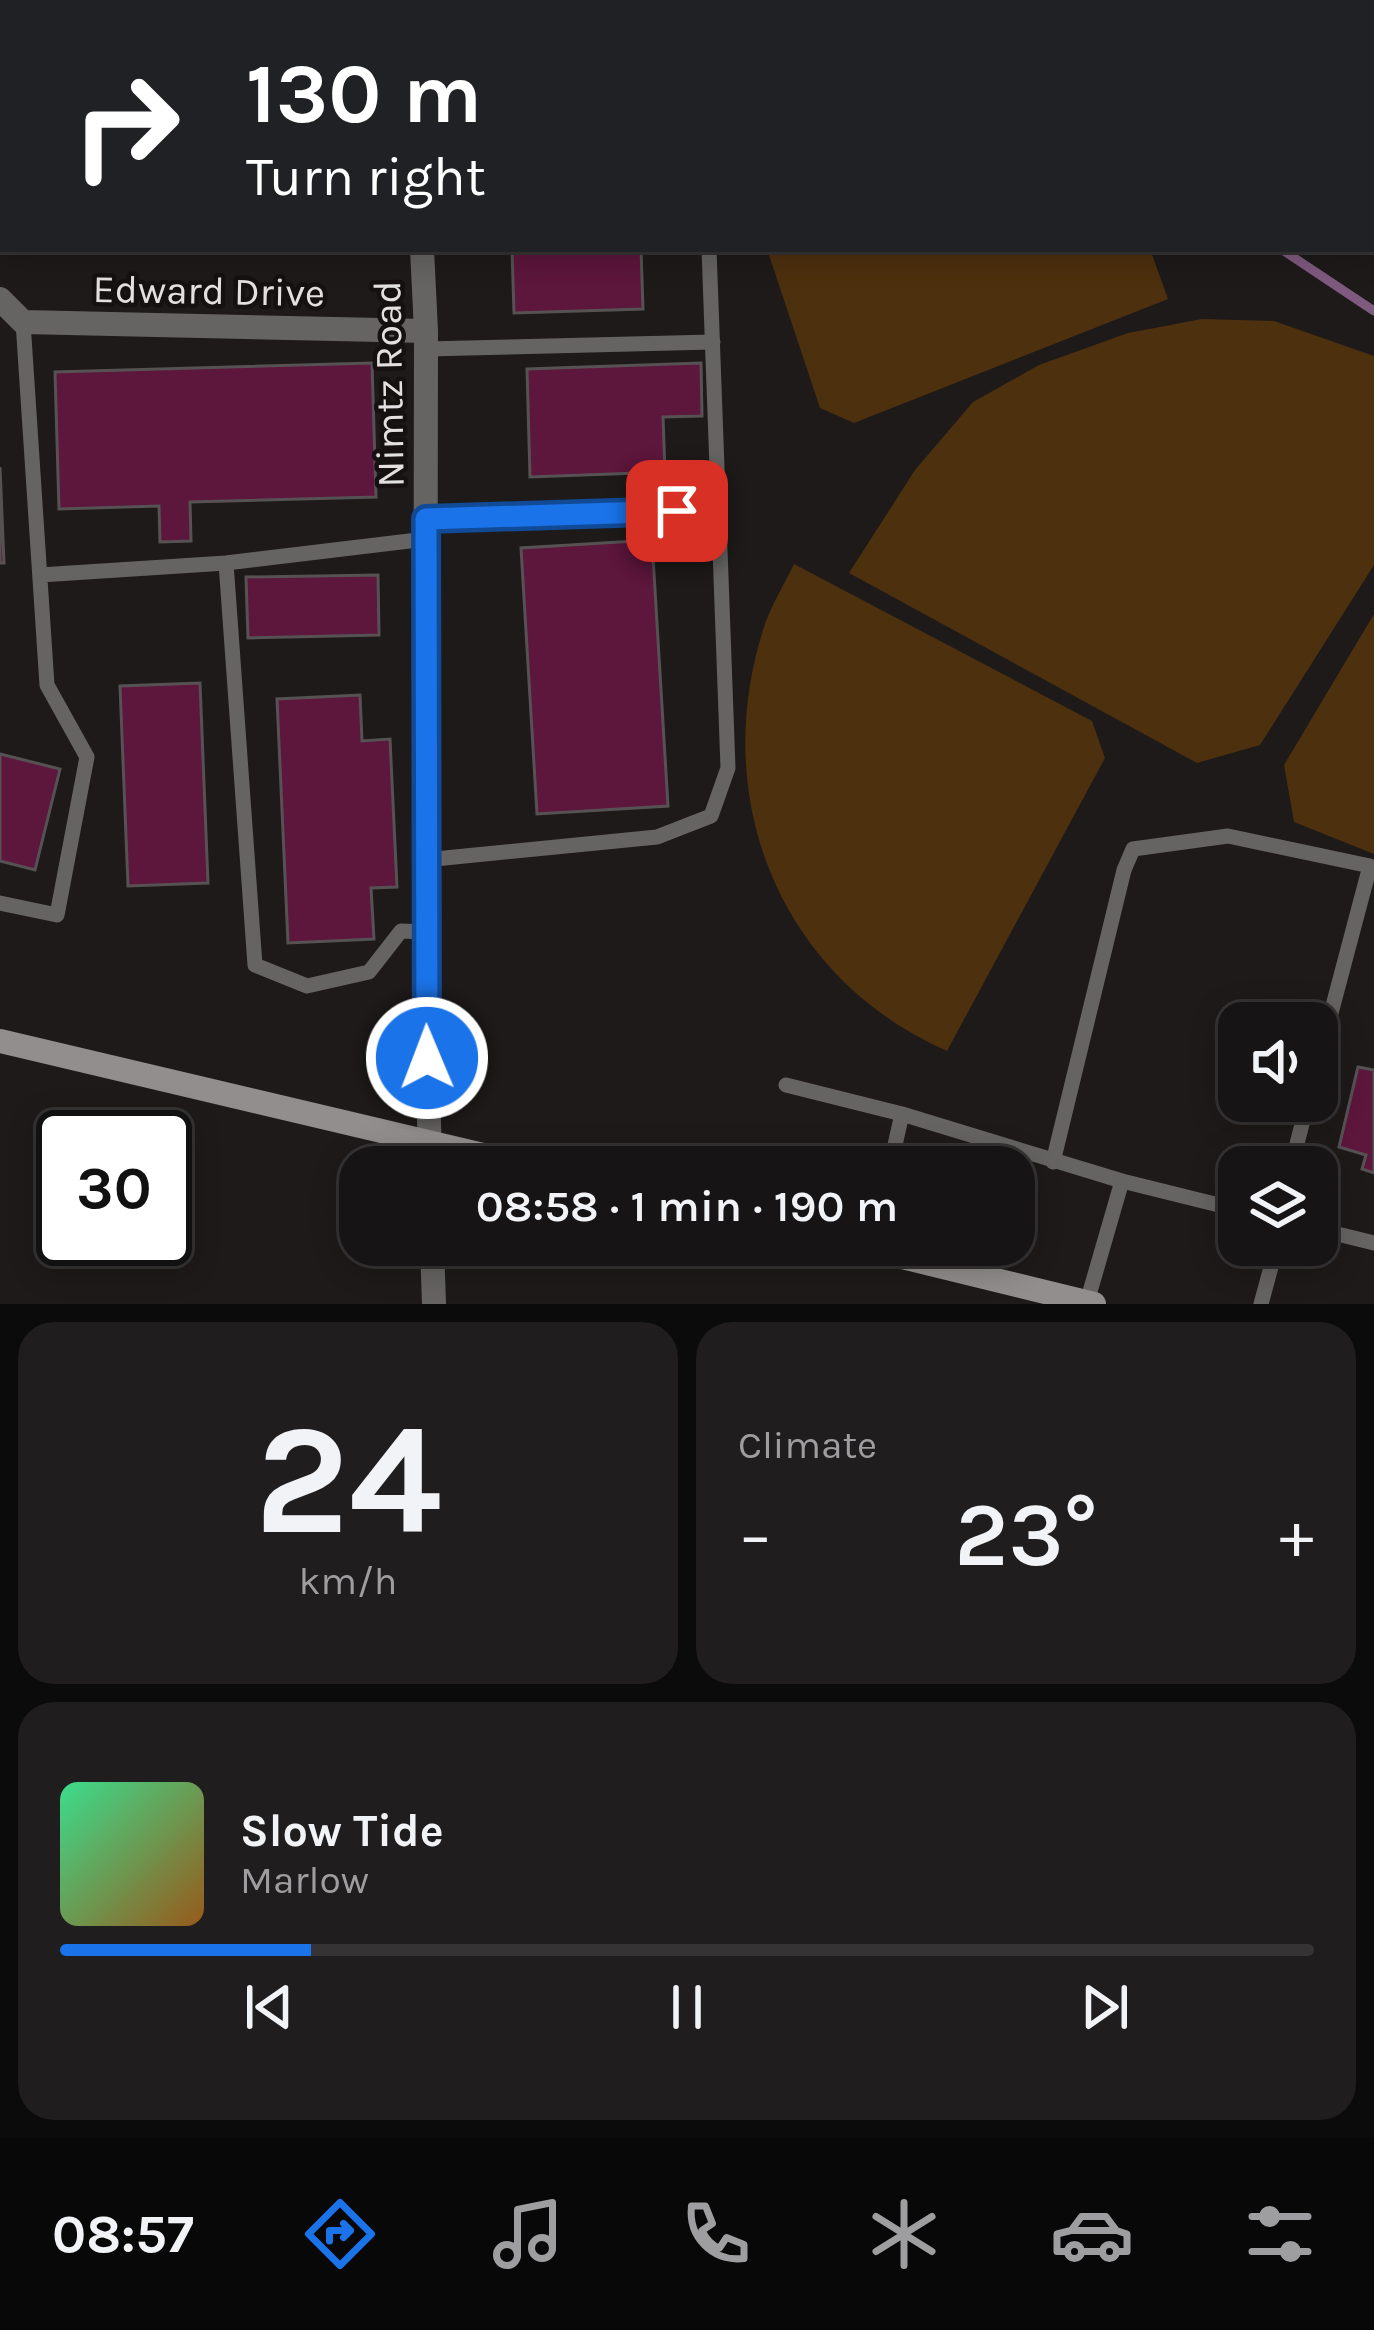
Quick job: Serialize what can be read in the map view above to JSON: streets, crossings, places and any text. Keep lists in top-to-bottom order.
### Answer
{
  "streets": {
    "street": ["Edward Drive", "Nimtz Road"]
  },
  "crossings": [
    ["Edward Drive", "Nimtz Road"]
  ],
  "page": {
    "turn": ["130 m", "Turn right"],
    "limit": "30",
    "trip": "08:58 · 1 min · 190 m",
    "tile": [
      ["24", "km/h"],
      "Climate"
    ],
    "heat": ["−", "23°", "+"],
    "song": ["Slow Tide", "Marlow"],
    "tabs": "08:57"
  }
}
